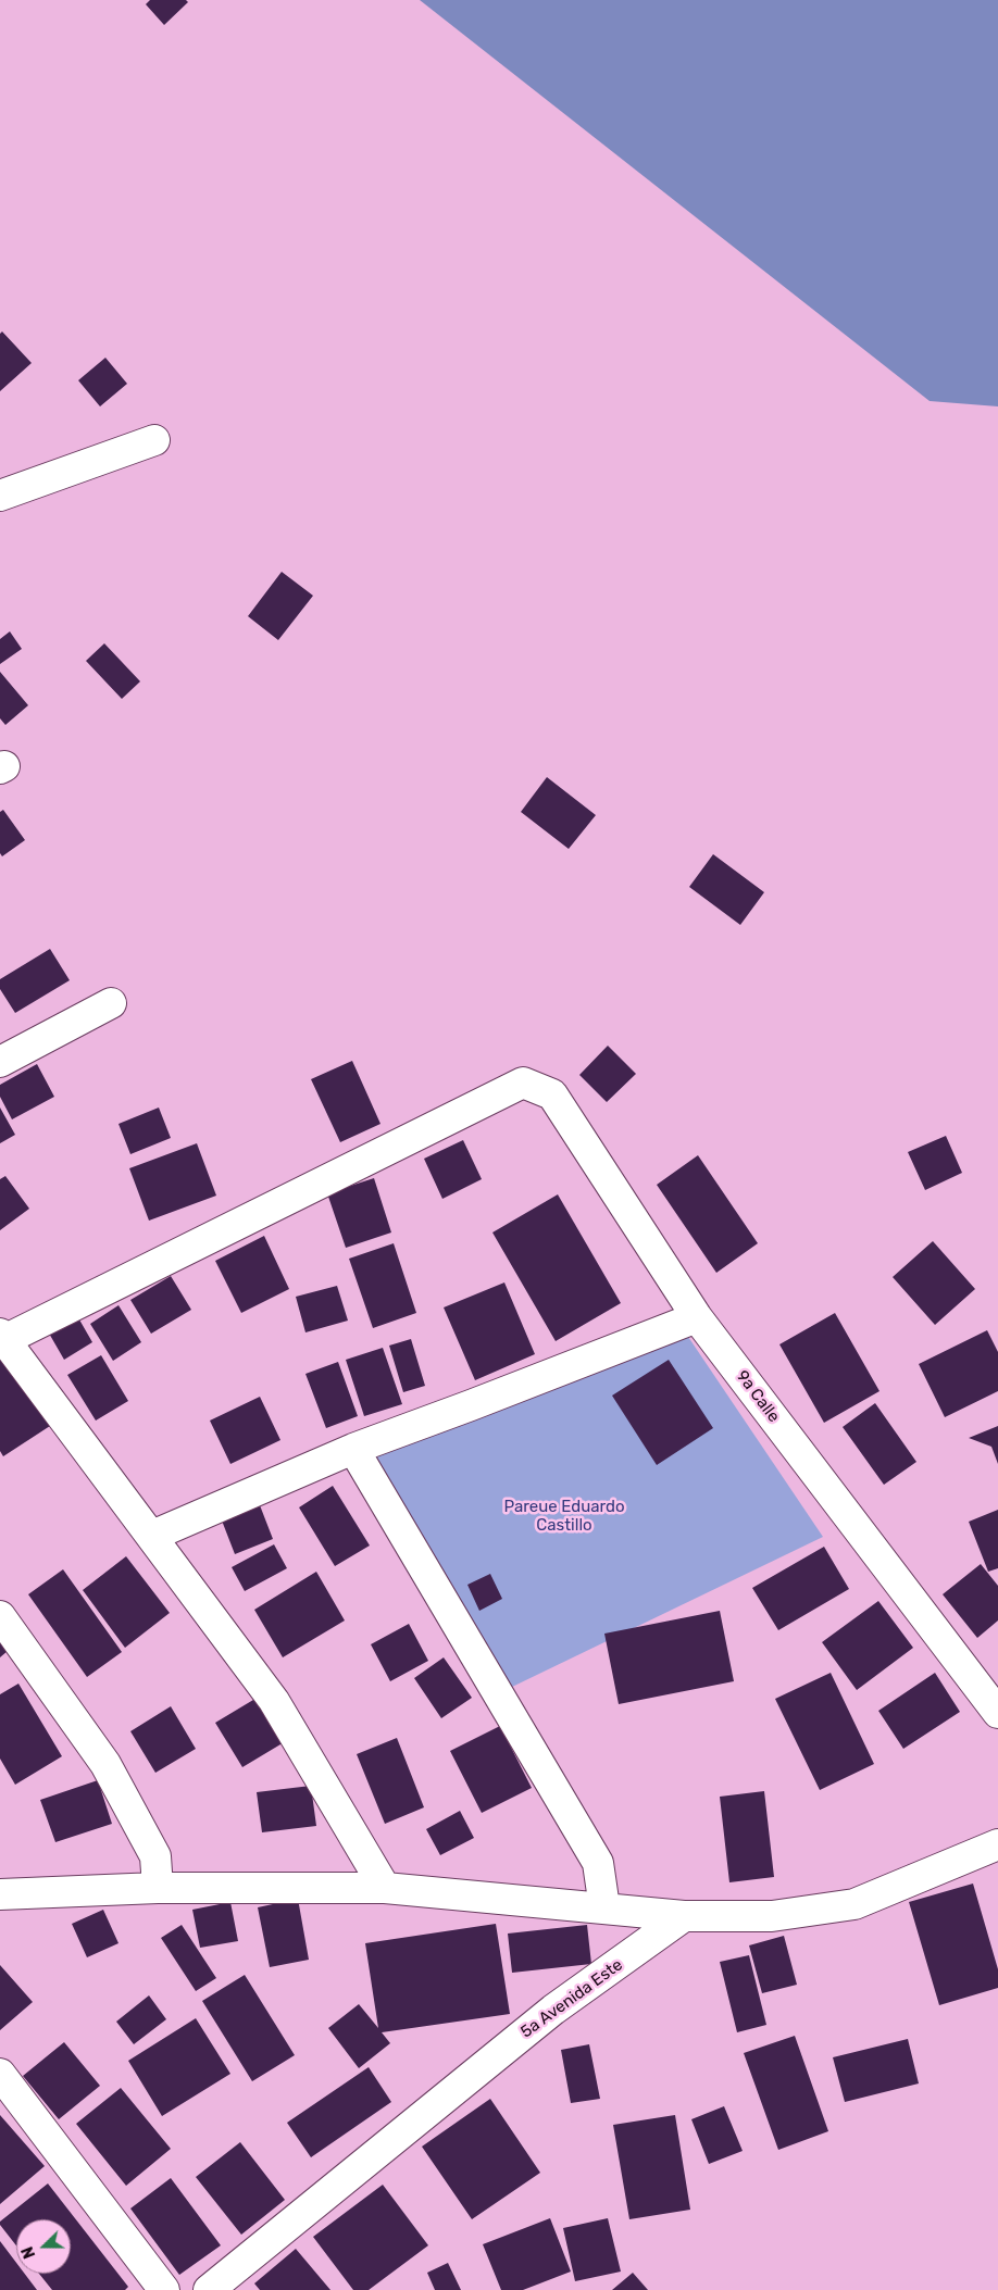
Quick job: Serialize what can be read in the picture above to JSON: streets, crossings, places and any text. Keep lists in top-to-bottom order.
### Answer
{
  "streets": {
    "street": ["9a Calle", "5a Avenida Este"]
  },
  "parks": ["Pareue Eduardo Castillo"],
  "north": "left"
}
